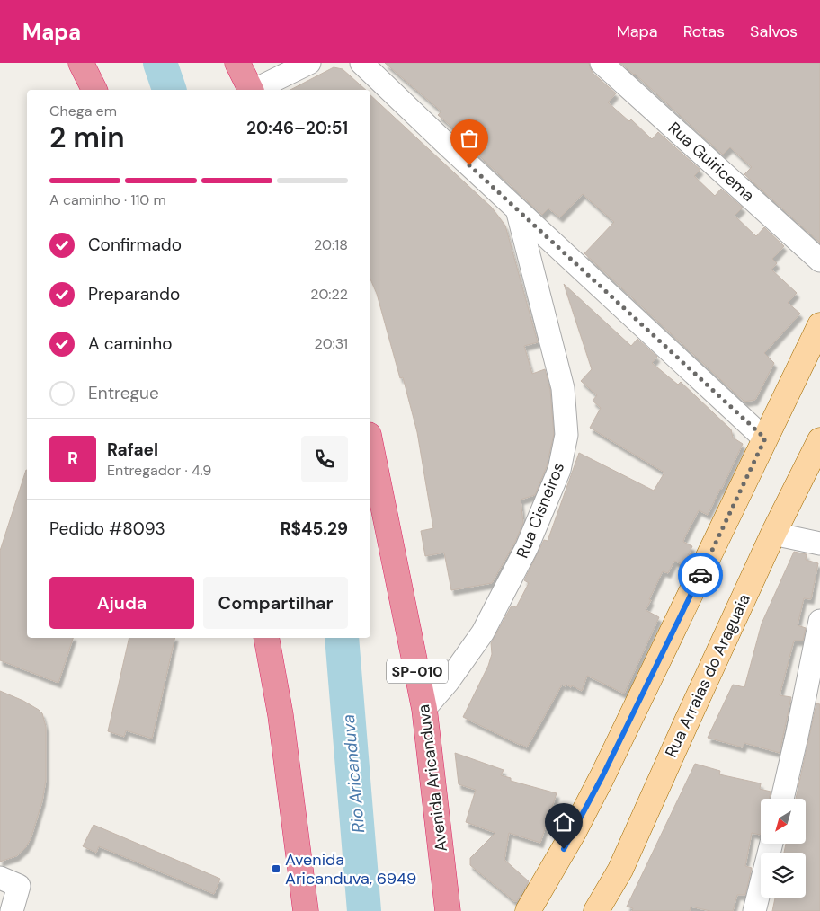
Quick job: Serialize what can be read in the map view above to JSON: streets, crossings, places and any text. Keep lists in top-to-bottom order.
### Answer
{
  "streets": {
    "highway": ["SP-010", "Avenida Aricanduva"],
    "main road": ["Rua Arraias do Araguaia"],
    "street": ["Rua Guiricema", "Rua Cisneiros"]
  },
  "crossings": [
    ["Rua Cisneiros", "Avenida Aricanduva"]
  ],
  "water": ["Rio Aricanduva"],
  "places": {
    "transit": ["Avenida Aricanduva, 6949"]
  },
  "north": "bottom left",
  "page": {
    "header": "Mapa",
    "nav": ["Mapa", "Rotas", "Salvos"],
    "heading": ["2 min", "Chega em", "20:46–20:51"],
    "panel": [
      "Rafael",
      "Entregador · 4.9",
      "Pedido #8093",
      "R$45.29"
    ],
    "bar": "A caminho · 110 m",
    "list": [
      ["Confirmado", "20:18"],
      ["Preparando", "20:22"],
      ["A caminho", "20:31"],
      "Entregue"
    ],
    "round": "R",
    "buttons": ["Ajuda", "Compartilhar"]
  }
}
